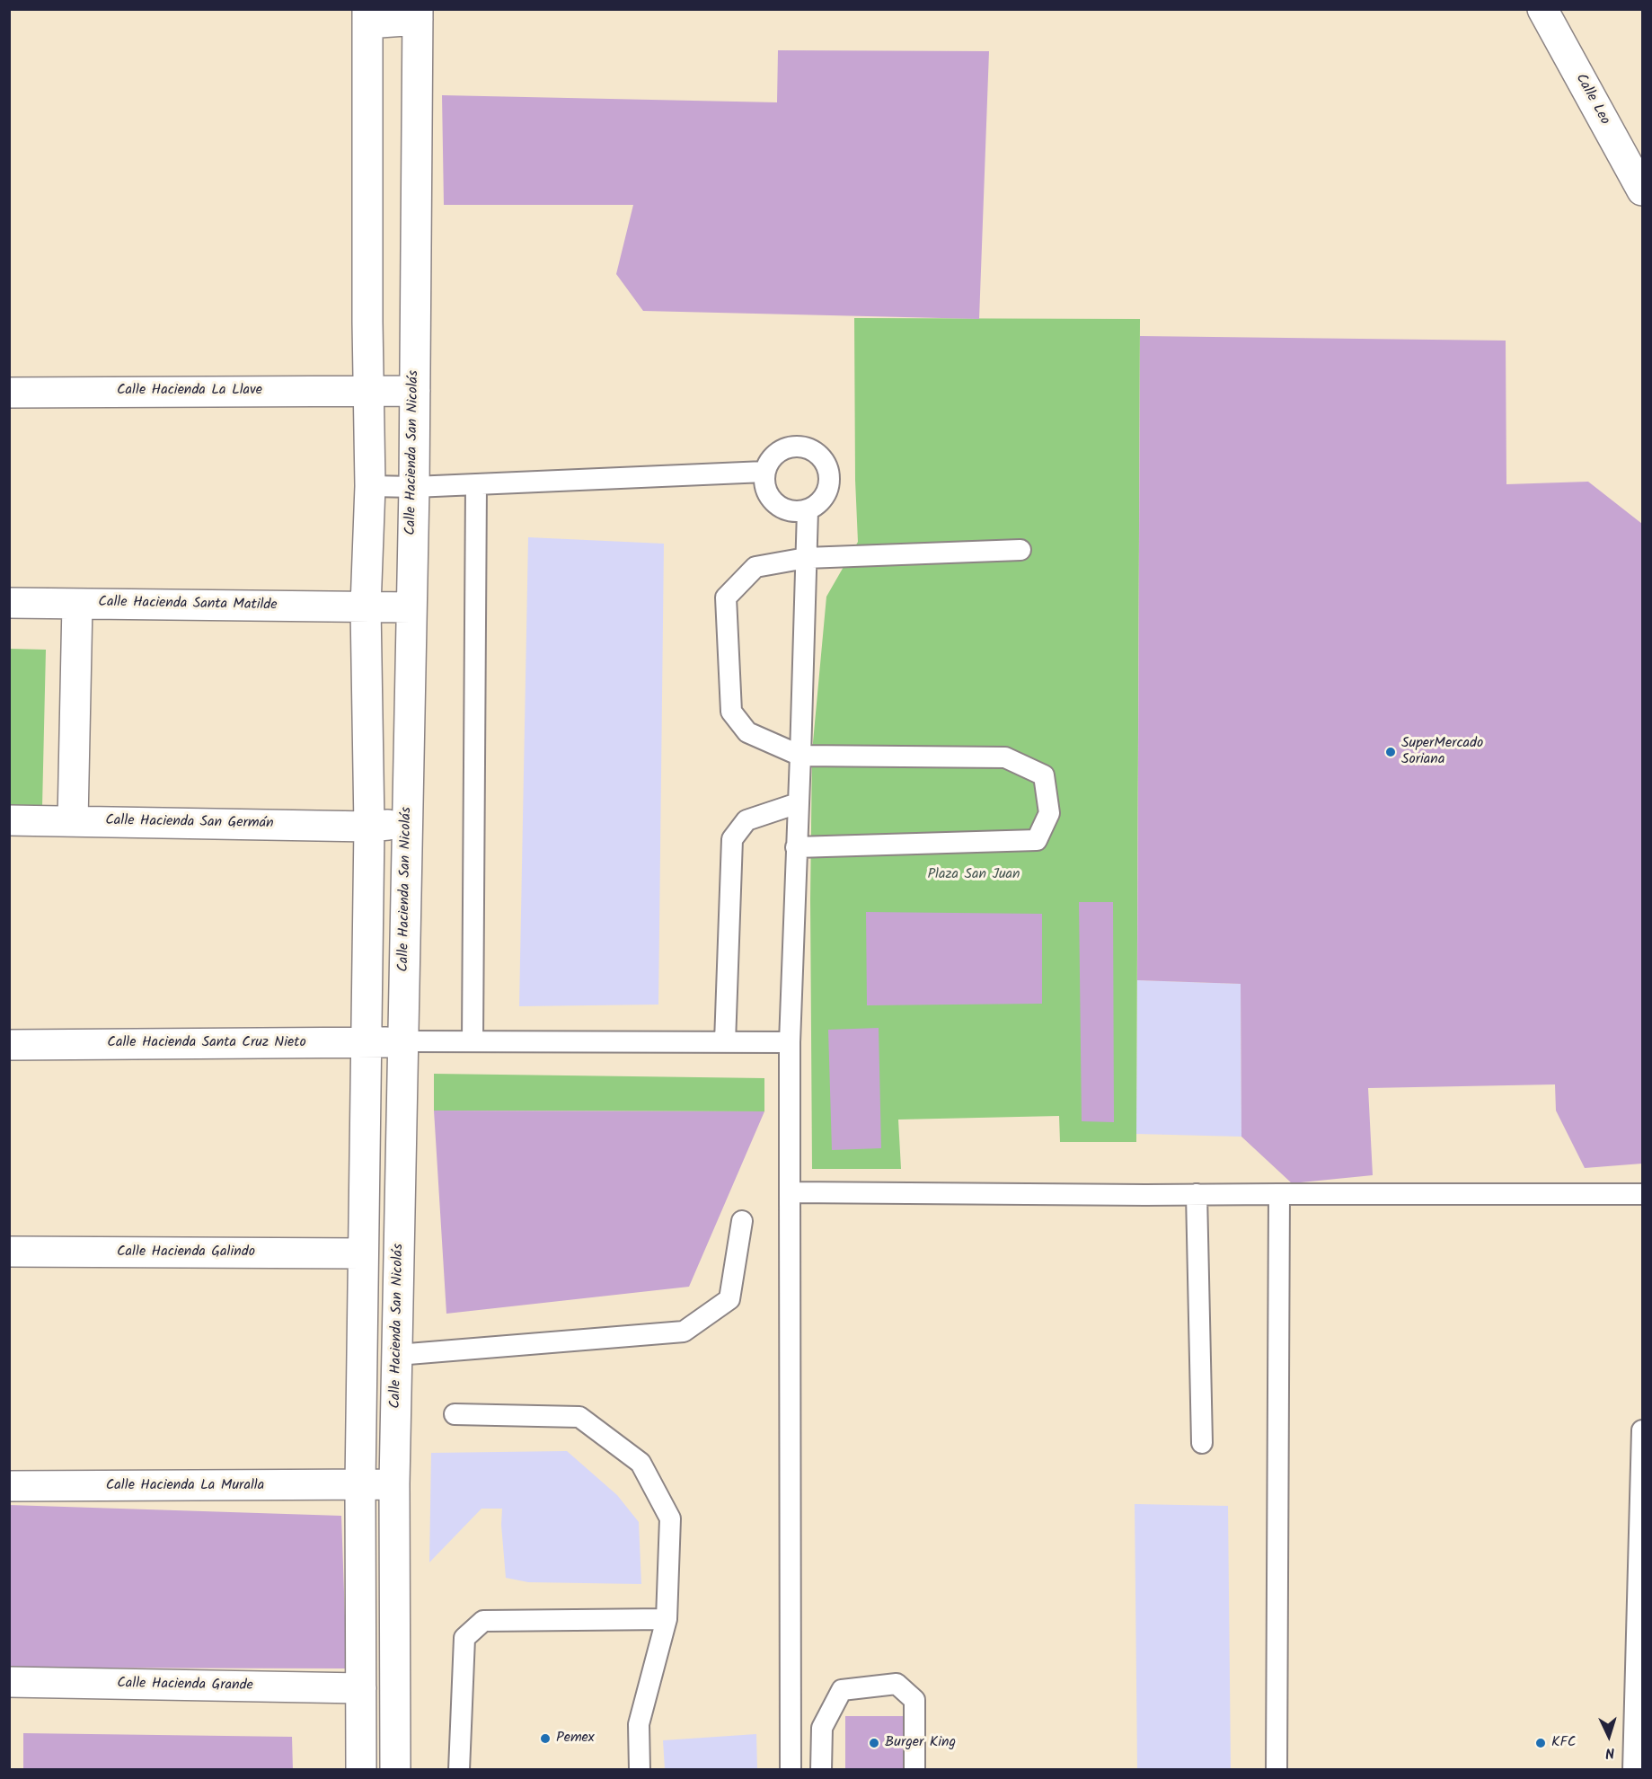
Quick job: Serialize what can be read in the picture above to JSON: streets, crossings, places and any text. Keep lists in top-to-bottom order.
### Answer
{
  "streets": {
    "street": [
      "Calle Leo",
      "Calle Hacienda La Llave",
      "Calle Hacienda San Nicolás",
      "Calle Hacienda Santa Matilde",
      "Calle Hacienda San Germán",
      "Calle Hacienda Santa Cruz Nieto",
      "Calle Hacienda Galindo",
      "Calle Hacienda La Muralla",
      "Calle Hacienda Grande"
    ]
  },
  "crossings": [
    ["Calle Hacienda La Llave", "Calle Hacienda San Nicolás"],
    ["Calle Hacienda San Nicolás", "Calle Hacienda Santa Matilde"],
    ["Calle Hacienda San Nicolás", "Calle Hacienda San Germán"],
    ["Calle Hacienda San Nicolás", "Calle Hacienda Santa Cruz Nieto"],
    ["Calle Hacienda San Nicolás", "Calle Hacienda La Muralla"]
  ],
  "parks": ["Plaza San Juan"],
  "places": [
    "SuperMercado Soriana",
    "Pemex",
    "Burger King",
    "KFC"
  ],
  "north": "bottom"
}
